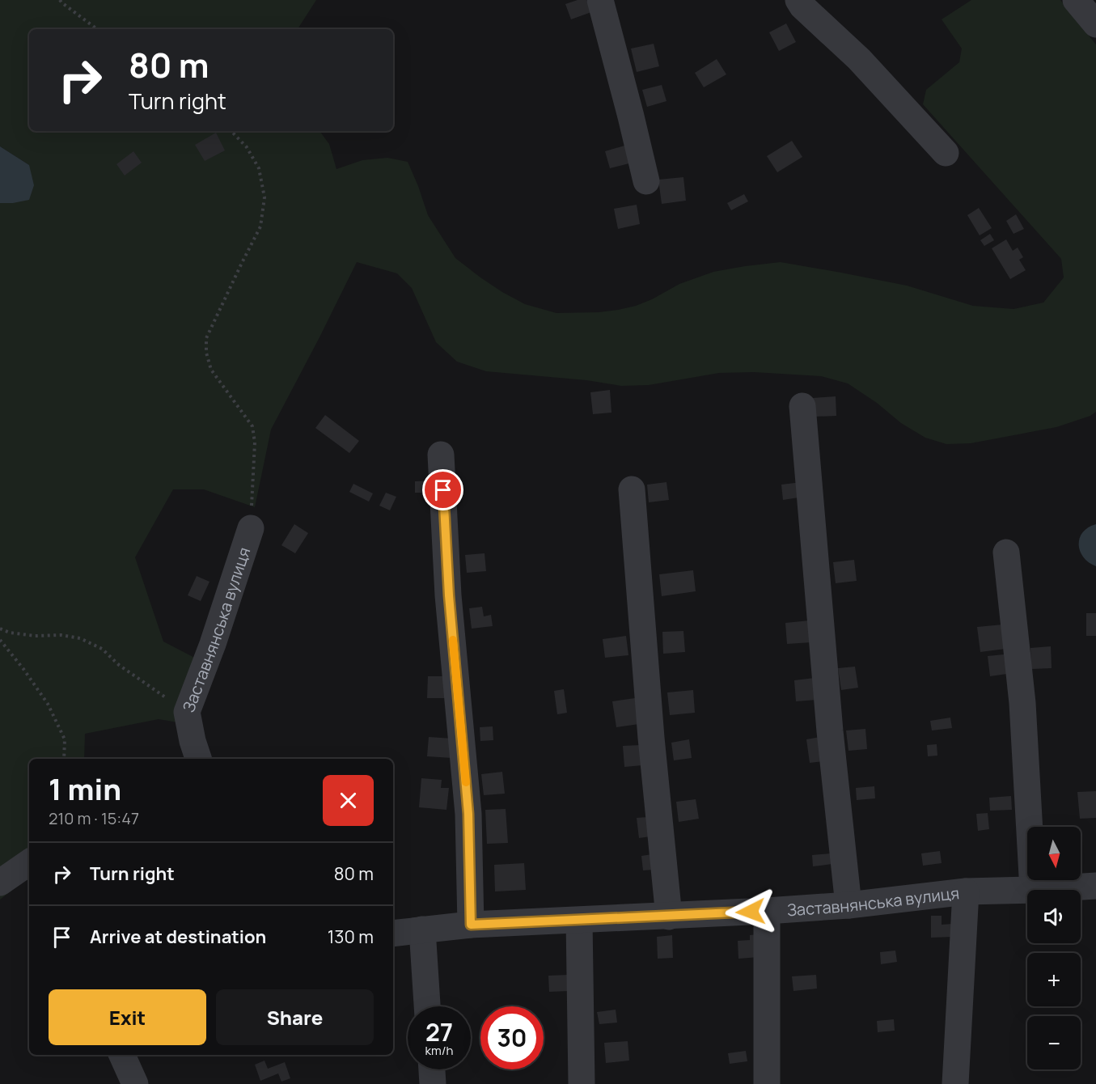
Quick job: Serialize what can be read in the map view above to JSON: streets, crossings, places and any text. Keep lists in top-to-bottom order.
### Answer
{
  "streets": {
    "street": ["Заставнянська вулиця"]
  },
  "north": "bottom",
  "page": {
    "turn": ["80 m", "Turn right"],
    "heading": ["1 min", "210 m · 15:47"],
    "map_buttons": ["+", "−"],
    "list": [
      {
        "name": "Turn right",
        "value": "80 m"
      },
      {
        "name": "Arrive at destination",
        "value": "130 m"
      }
    ],
    "buttons": ["Exit", "Share"],
    "speed": "27 km/h",
    "limit": "30"
  }
}
